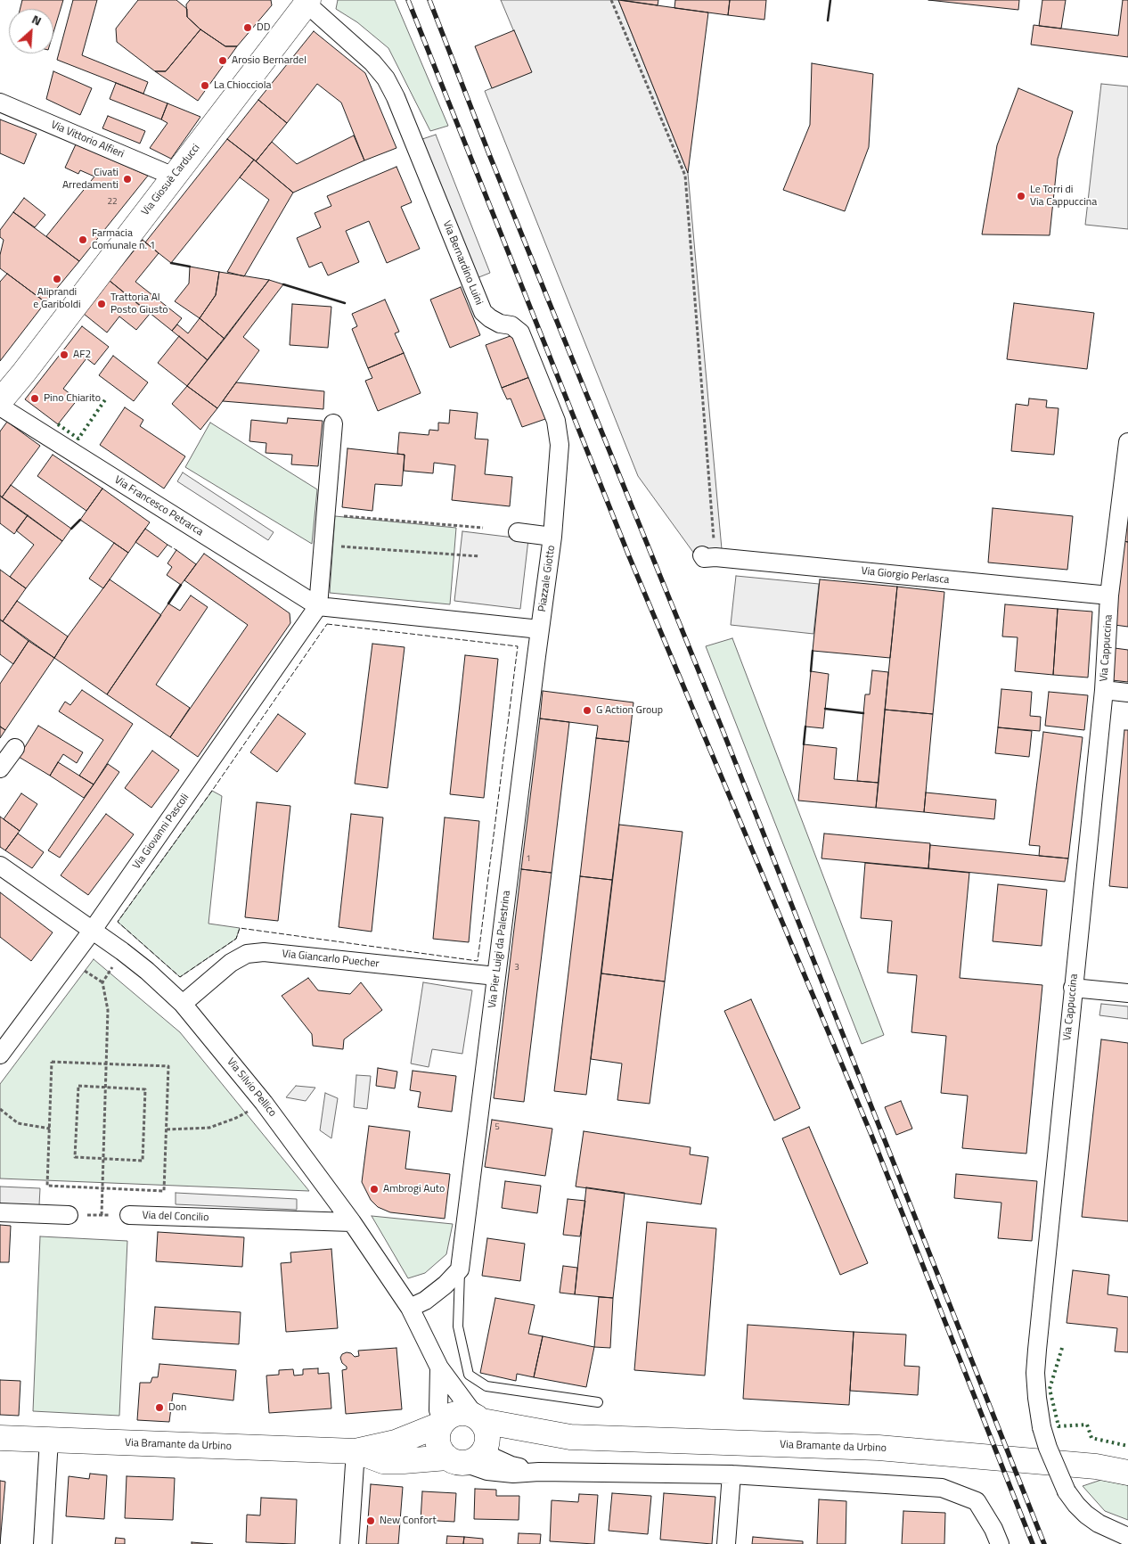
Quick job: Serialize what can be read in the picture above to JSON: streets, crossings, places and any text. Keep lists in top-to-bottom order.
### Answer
{
  "streets": {
    "street": [
      "Via Vittorio Alfieri",
      "Via Giosuè Carducci",
      "Via Bernardino Luini",
      "Via Francesco Petrarca",
      "Via Giorgio Perlasca",
      "Piazzale Giotto",
      "Via Cappuccina",
      "Via Giovanni Pascoli",
      "Via Pier Luigi da Palestrina",
      "Via Giancarlo Puecher",
      "Via Silvio Pellico",
      "Via del Concilio",
      "Via Bramante da Urbino"
    ]
  },
  "crossings": [
    ["Via Vittorio Alfieri", "Via Giosuè Carducci"],
    ["Via Giosuè Carducci", "Via Bernardino Luini"],
    ["Via Bernardino Luini", "Piazzale Giotto"],
    ["Via Francesco Petrarca", "Piazzale Giotto"],
    ["Via Francesco Petrarca", "Via Giovanni Pascoli"],
    ["Via Francesco Petrarca", "Via Pier Luigi da Palestrina"],
    ["Via Giorgio Perlasca", "Via Cappuccina"],
    ["Piazzale Giotto", "Via Pier Luigi da Palestrina"],
    ["Via Giovanni Pascoli", "Via Silvio Pellico"],
    ["Via Pier Luigi da Palestrina", "Via Giancarlo Puecher"],
    ["Via Giancarlo Puecher", "Via Silvio Pellico"],
    ["Via Silvio Pellico", "Via del Concilio"],
    ["Via Silvio Pellico", "Via Bramante da Urbino"]
  ],
  "places": [
    "DD",
    "Arosio Bernardel",
    "La Chiocciola",
    "Civati Arredamenti",
    "Le Torri di Via Cappuccina",
    "Farmacia Comunale n. 1",
    "Aliprandi e Gariboldi",
    "Trattoria Al Posto Giusto",
    "AF2",
    "Pino Chiarito",
    "G Action Group",
    "Ambrogi Auto",
    "Don",
    "New Confort"
  ],
  "house_numbers": [
    "22",
    "1",
    "3",
    "5"
  ],
  "north": "top right"
}
